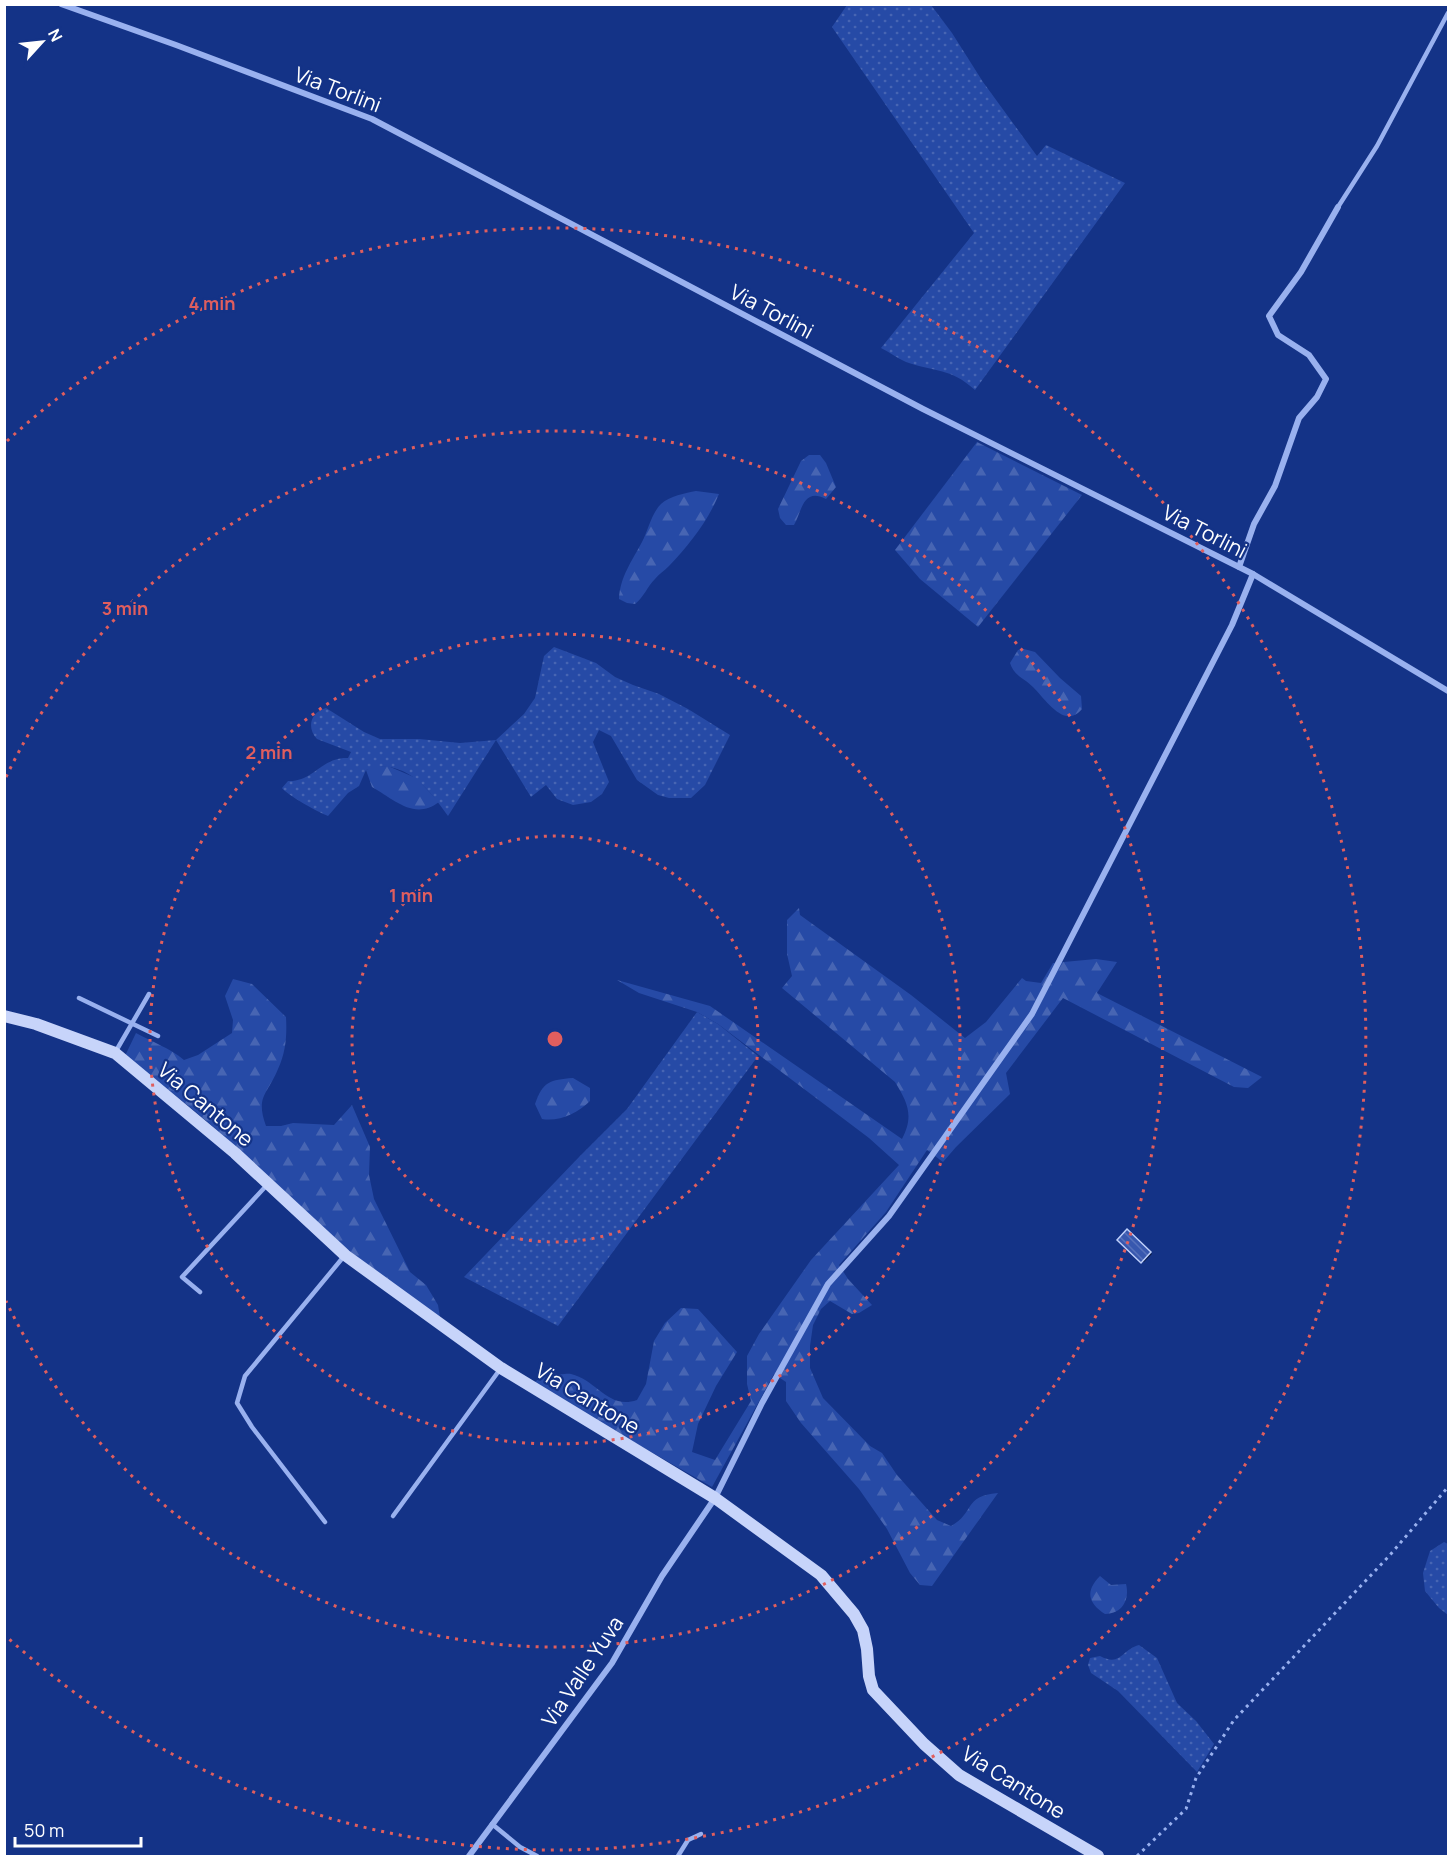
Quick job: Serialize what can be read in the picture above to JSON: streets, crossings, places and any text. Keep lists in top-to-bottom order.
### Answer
{
  "streets": {
    "main road": ["Via Cantone"],
    "street": ["Via Torlini", "Via Valle Yuva"]
  },
  "crossings": [
    ["Via Torlini", "Via Valle Yuva"],
    ["Via Cantone", "Via Valle Yuva"]
  ],
  "scale_bar": "50 m",
  "north": "top right",
  "rings": [
    "4 min",
    "3 min",
    "2 min",
    "1 min"
  ]
}
